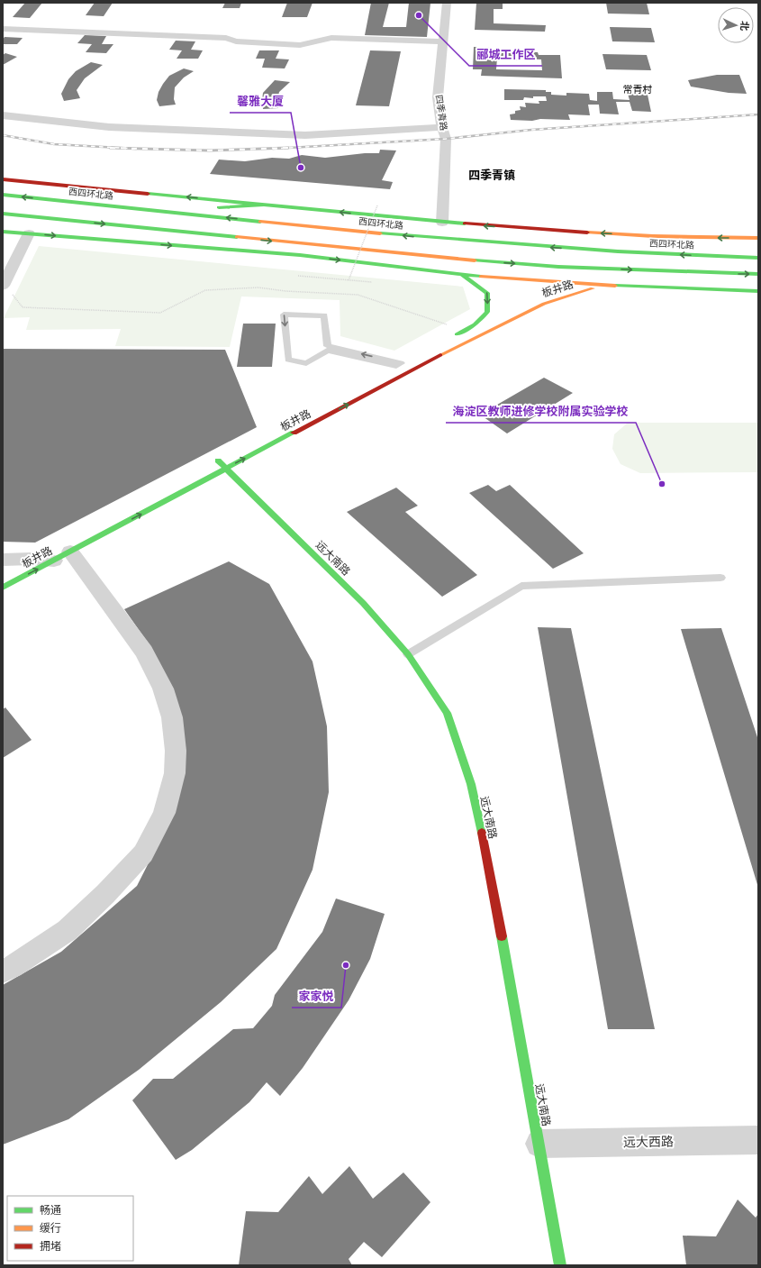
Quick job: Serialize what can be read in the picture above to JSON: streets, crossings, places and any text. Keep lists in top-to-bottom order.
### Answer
{
  "streets": {
    "main road": ["西四环北路", "板井路", "远大南路"],
    "street": ["四季青路", "远大西路"]
  },
  "crossings": [
    ["四季青路", "西四环北路"],
    ["板井路", "远大南路"],
    ["远大南路", "远大西路"]
  ],
  "one_way": ["板井路"],
  "districts": ["常青村", "四季青镇"],
  "places": [
    "郦城工作区",
    "馨雅大厦",
    "海淀区教师进修学校附属实验学校",
    "家家悦"
  ],
  "legend": ["畅通", "缓行", "拥堵"],
  "north": "right"
}
